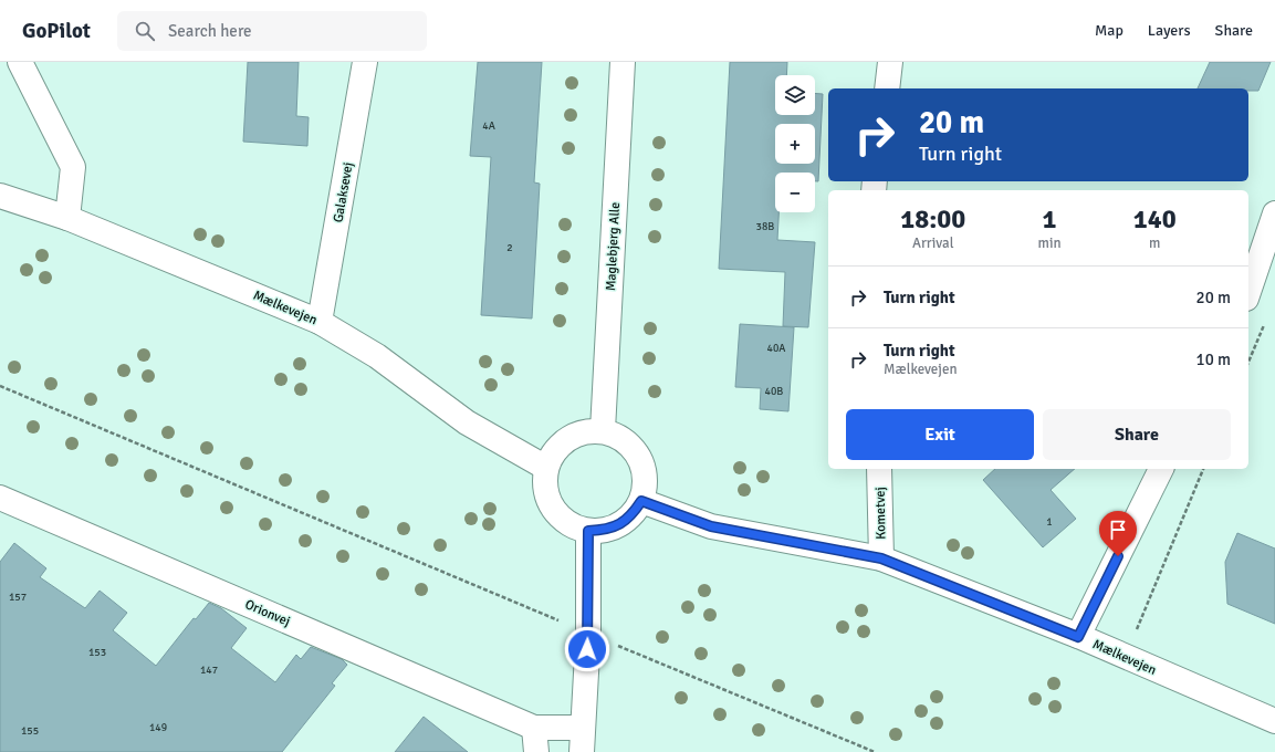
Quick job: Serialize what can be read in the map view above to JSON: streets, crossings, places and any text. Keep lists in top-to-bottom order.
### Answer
{
  "streets": {
    "street": [
      "Galaksevej",
      "Maglebjerg Alle",
      "Mælkevejen",
      "Kometvej",
      "Orionvej"
    ]
  },
  "crossings": [
    ["Galaksevej", "Mælkevejen"],
    ["Maglebjerg Alle", "Mælkevejen"],
    ["Mælkevejen", "Kometvej"]
  ],
  "house_numbers": [
    "4A",
    "38B",
    "2",
    "40A",
    "40B",
    "1",
    "157",
    "153",
    "147",
    "149",
    "155"
  ],
  "page": {
    "header": "GoPilot",
    "search": "Search here",
    "nav": ["Map", "Layers", "Share"],
    "map_buttons": ["+", "−"],
    "turn": ["20 m", "Turn right"],
    "eta": [
      "18:00",
      "Arrival",
      "1",
      "min",
      "140",
      "m"
    ],
    "list": [
      {
        "name": "Turn right",
        "value": "20 m"
      },
      {
        "name": "Turn right",
        "note": "Mælkevejen",
        "value": "10 m"
      }
    ],
    "buttons": ["Exit", "Share"]
  }
}
